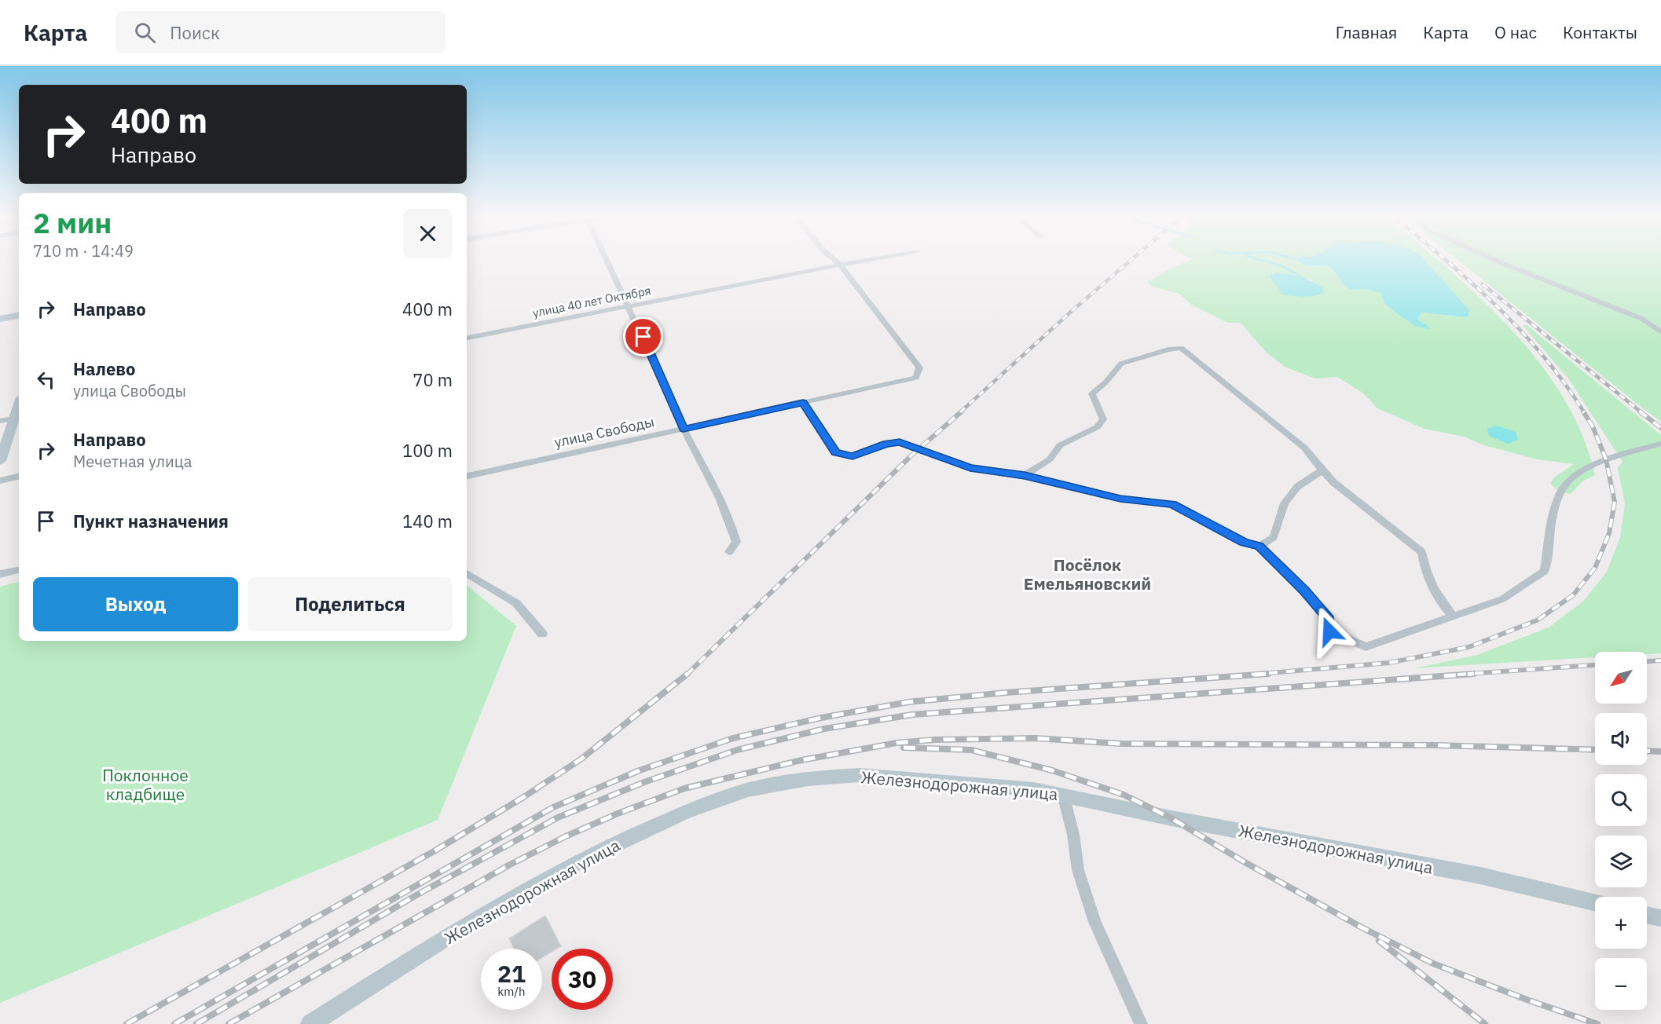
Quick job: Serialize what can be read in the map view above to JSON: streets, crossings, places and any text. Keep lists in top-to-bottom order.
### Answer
{
  "streets": {
    "street": ["улица 40 лет Октября", "улица Свободы", "Железнодорожная улица"]
  },
  "crossings": [
    ["улица 40 лет Октября", "улица Свободы"]
  ],
  "districts": ["Посёлок Емельяновский"],
  "parks": ["Поклонное кладбище"],
  "north": "bottom left",
  "page": {
    "header": "Карта",
    "search": "Поиск",
    "nav": [
      "Главная",
      "Карта",
      "О нас",
      "Контакты"
    ],
    "turn": ["400 m", "Направо"],
    "heading": ["2 мин", "710 m · 14:49"],
    "list": [
      {
        "name": "Направо",
        "value": "400 m"
      },
      {
        "name": "Налево",
        "note": "улица Свободы",
        "value": "70 m"
      },
      {
        "name": "Направо",
        "note": "Мечетная улица",
        "value": "100 m"
      },
      {
        "name": "Пункт назначения",
        "value": "140 m"
      }
    ],
    "buttons": ["Выход", "Поделиться"],
    "map_buttons": ["+", "−"],
    "speed": "21 km/h",
    "limit": "30"
  }
}
